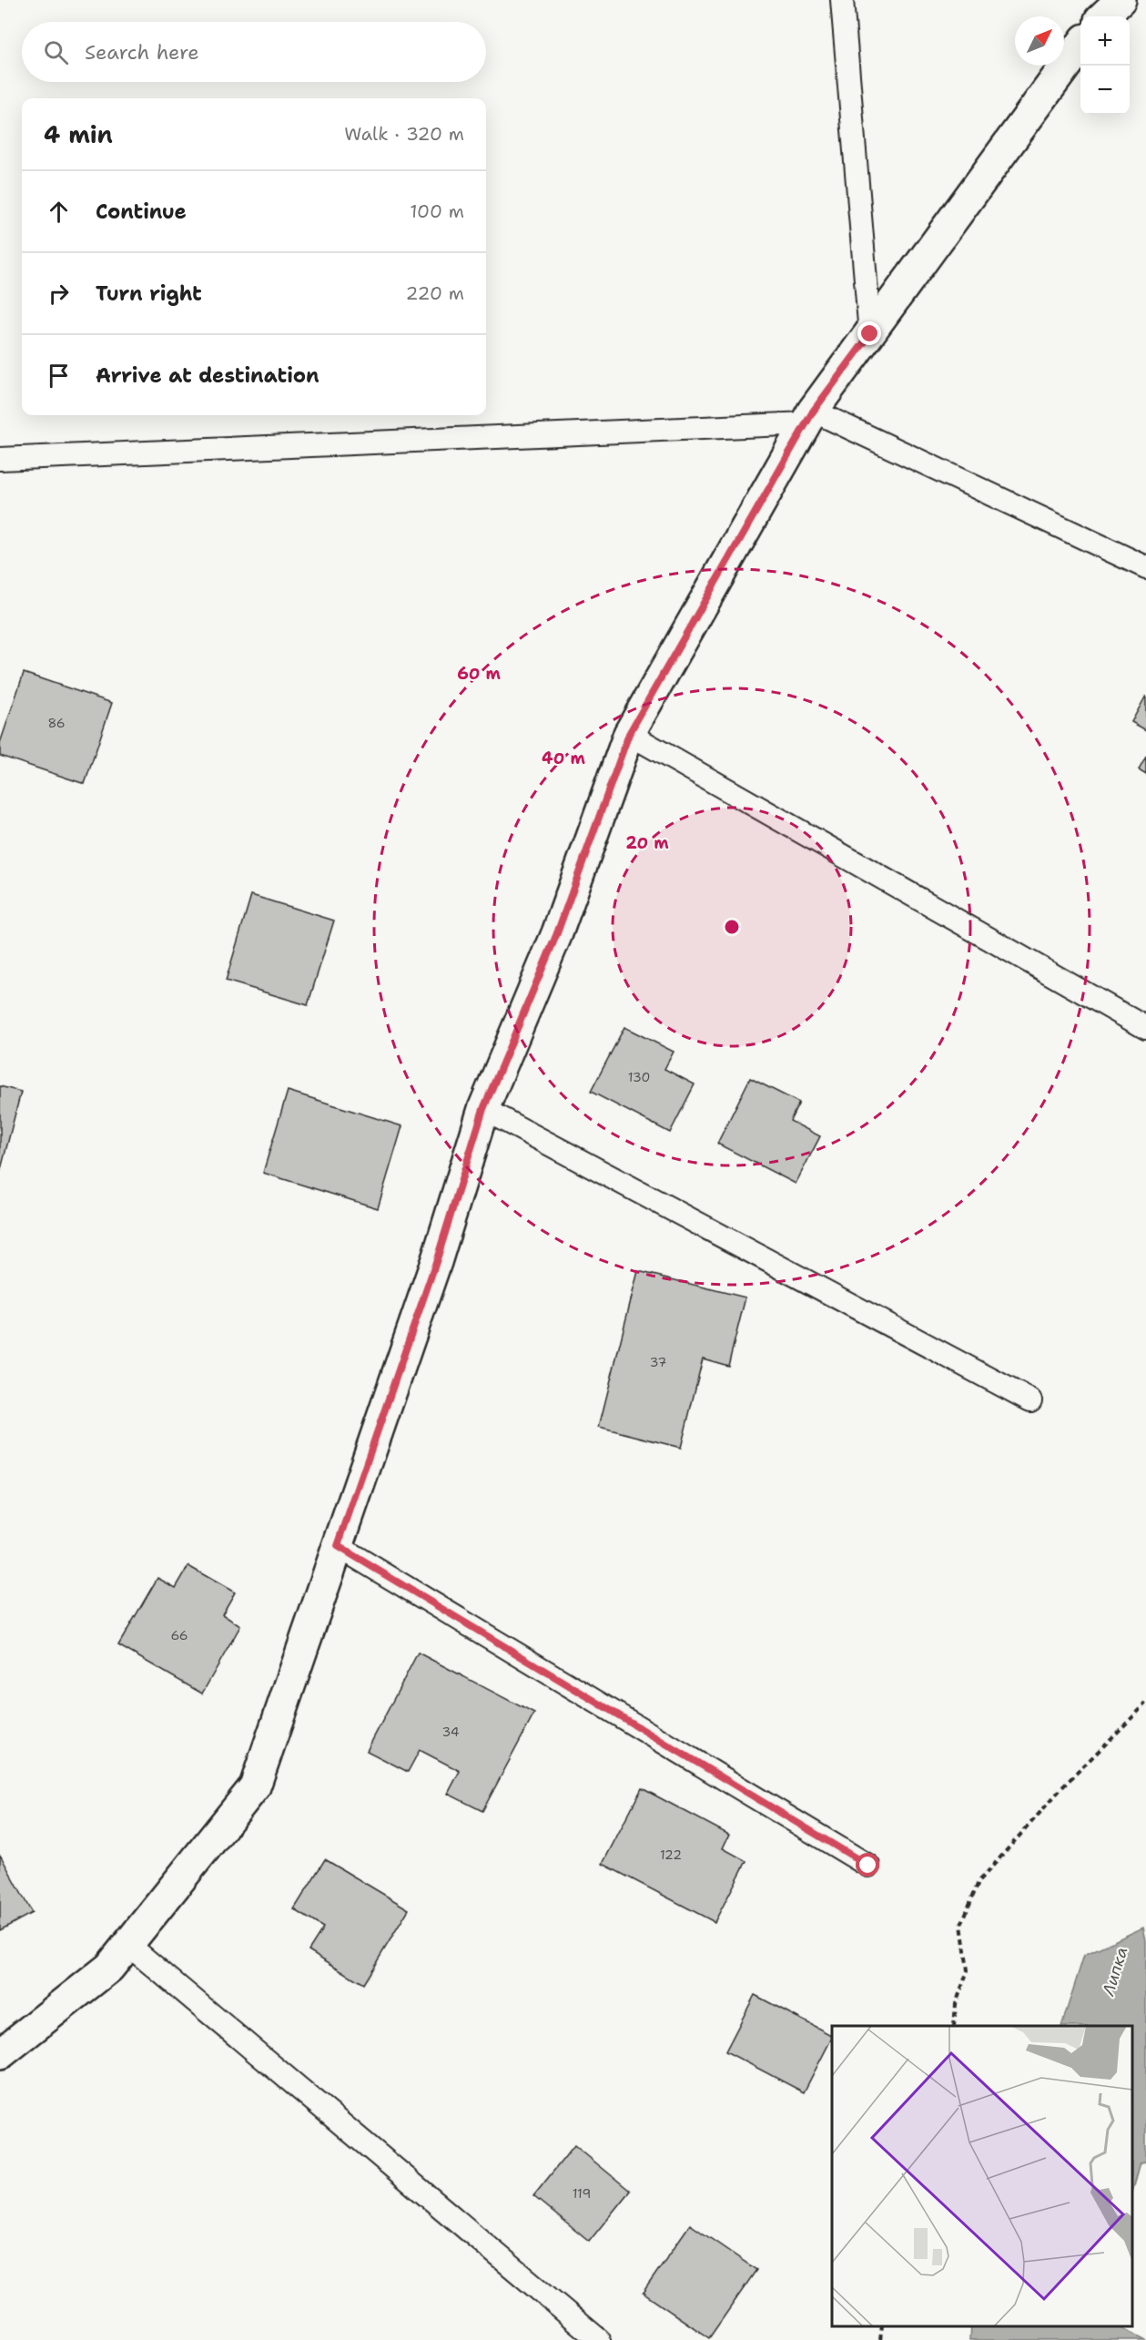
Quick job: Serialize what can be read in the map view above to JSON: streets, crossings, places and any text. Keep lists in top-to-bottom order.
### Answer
{
  "water": ["Липка"],
  "house_numbers": [
    "86",
    "130",
    "37",
    "66",
    "34",
    "122",
    "119"
  ],
  "north": "top right",
  "page": {
    "map_buttons": ["+", "−"],
    "search": "Search here",
    "heading": ["4 min", "Walk · 320 m"],
    "list": [
      ["Continue", "100 m"],
      ["Turn right", "220 m"],
      "Arrive at destination"
    ]
  },
  "rings": ["60 m", "40 m", "20 m"]
}
